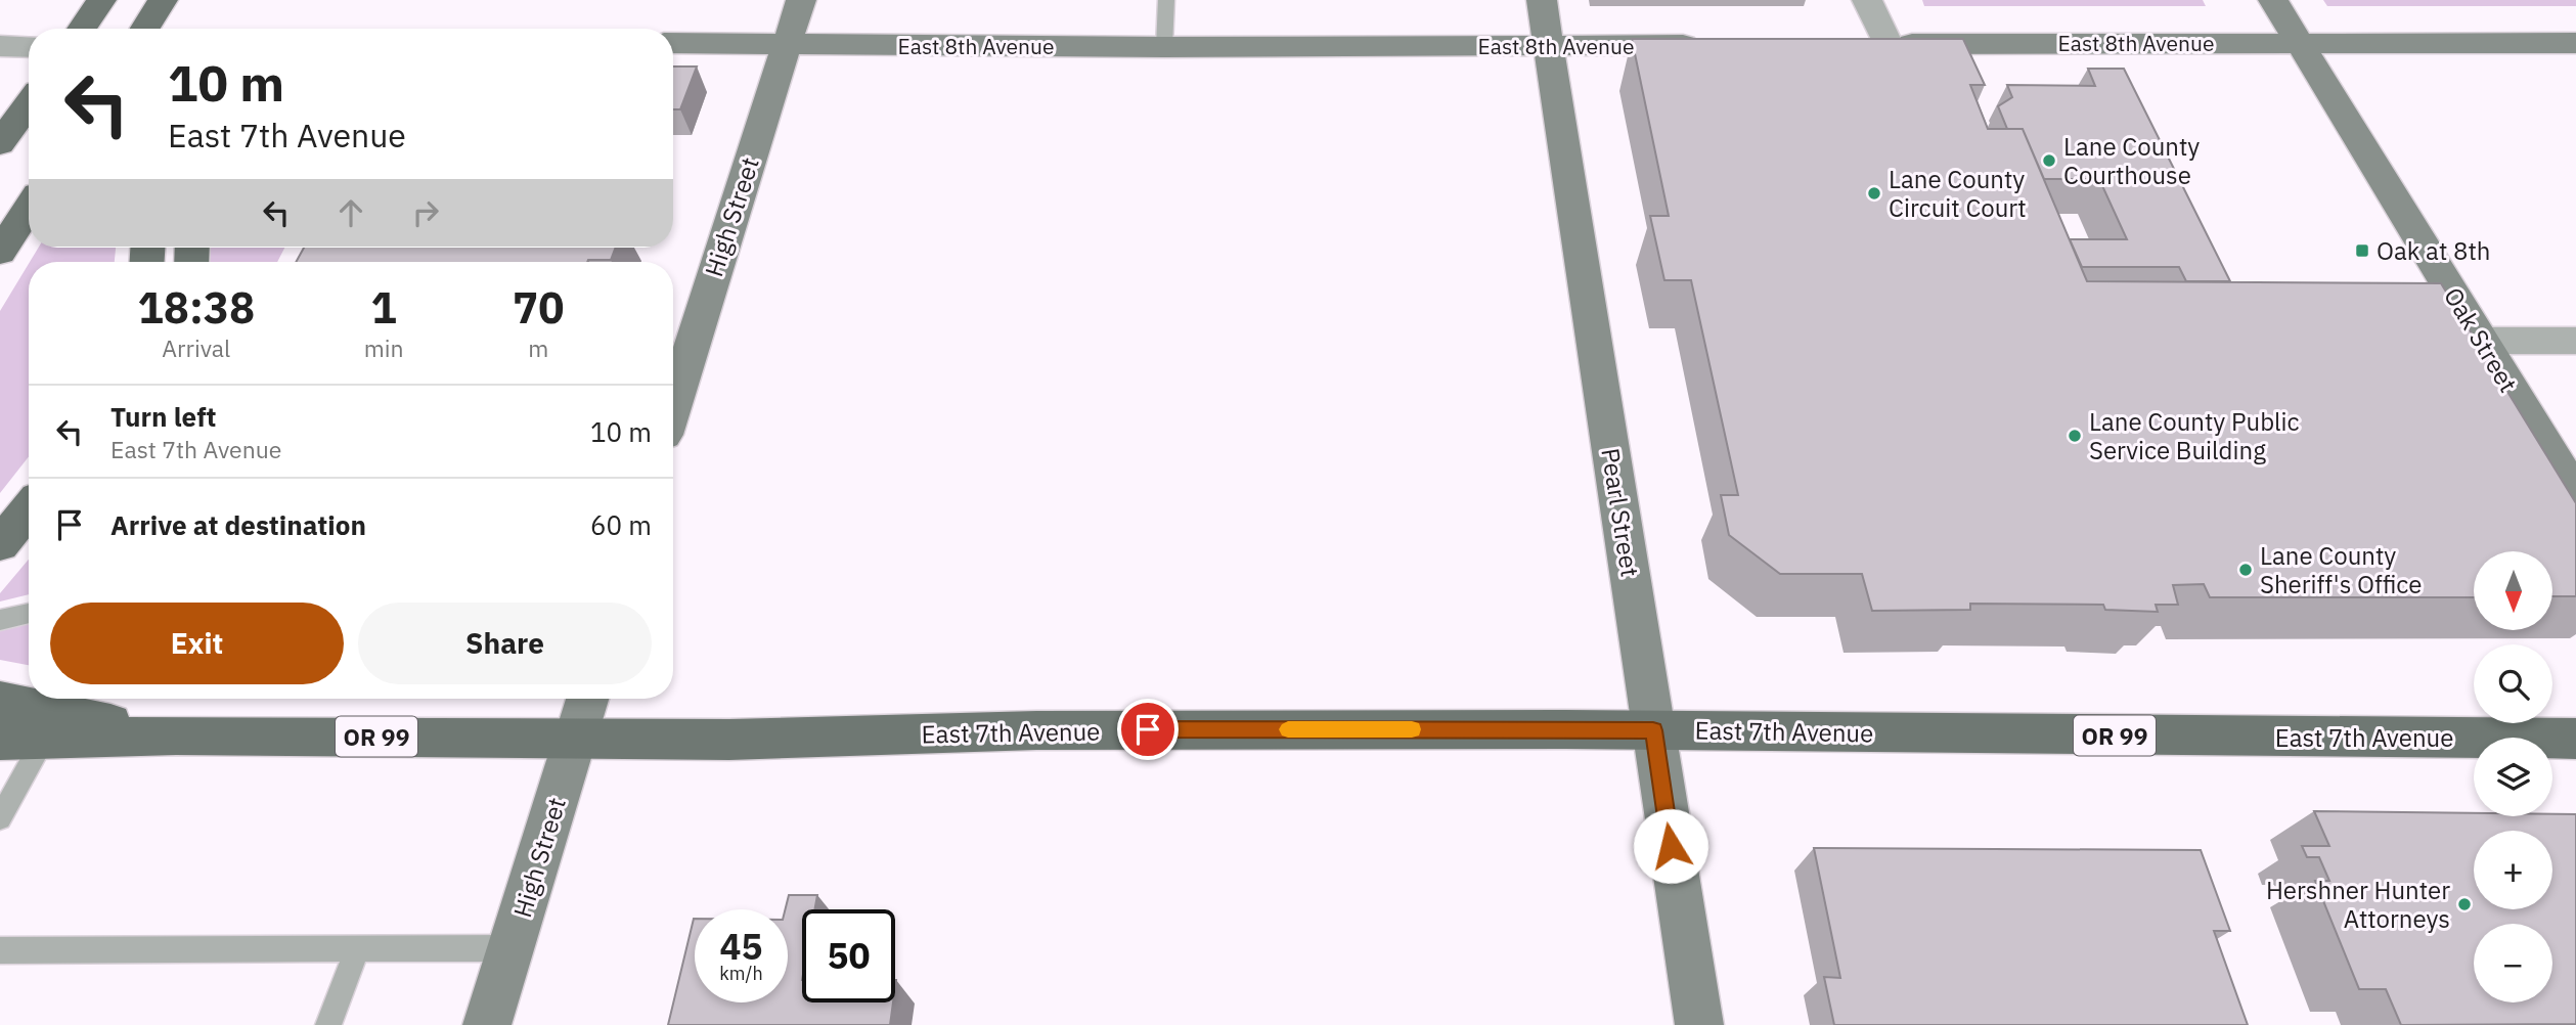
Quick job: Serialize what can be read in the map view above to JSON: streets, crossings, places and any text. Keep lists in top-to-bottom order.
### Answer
{
  "streets": {
    "main road": ["East 7th Avenue", "OR 99"],
    "street": [
      "East 8th Avenue",
      "High Street",
      "Oak Street",
      "Pearl Street"
    ]
  },
  "crossings": [
    ["East 8th Avenue", "High Street"],
    ["East 8th Avenue", "Oak Street"],
    ["East 8th Avenue", "Pearl Street"],
    ["High Street", "East 7th Avenue"],
    ["Pearl Street", "East 7th Avenue"],
    ["East 7th Avenue", "OR 99"]
  ],
  "places": {
    "other": [
      "Lane County Courthouse",
      "Lane County Circuit Court",
      "Lane County Public Service Building",
      "Lane County Sheriff's Office",
      "Hershner Hunter Attorneys"
    ],
    "transit": ["Oak at 8th"]
  },
  "north": "bottom",
  "page": {
    "turn": ["10 m", "East 7th Avenue"],
    "eta": [
      "18:38",
      "Arrival",
      "1",
      "min",
      "70",
      "m"
    ],
    "list": [
      {
        "name": "Turn left",
        "note": "East 7th Avenue",
        "value": "10 m"
      },
      {
        "name": "Arrive at destination",
        "value": "60 m"
      }
    ],
    "map_buttons": ["+", "−"],
    "buttons": ["Exit", "Share"],
    "speed": "45 km/h",
    "limit": "50"
  }
}
